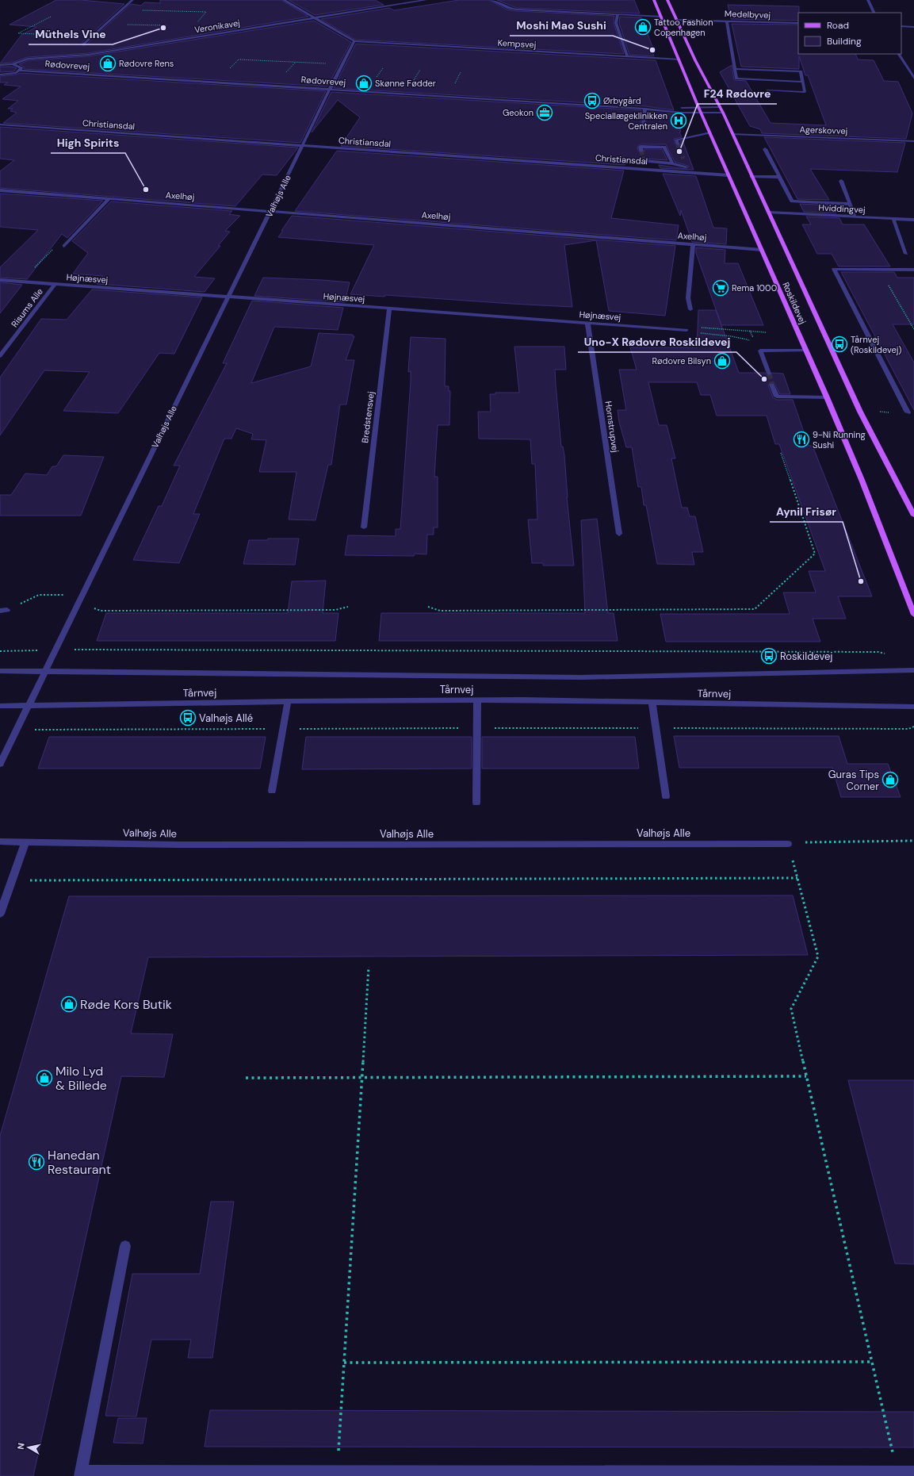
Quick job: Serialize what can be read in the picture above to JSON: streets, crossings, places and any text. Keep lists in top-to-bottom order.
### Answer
{
  "streets": {
    "main road": ["Roskildevej"],
    "street": [
      "Medelbyvej",
      "Veronikavej",
      "Kempsvej",
      "Rødovrevej",
      "Christiansdal",
      "Agerskovvej",
      "Axelhøj",
      "Valhøjs Alle",
      "Hviddingvej",
      "Højnæsvej",
      "Risums Alle",
      "Bredstensvej",
      "Hornstrupvej",
      "Tårnvej"
    ]
  },
  "crossings": [
    ["Medelbyvej", "Roskildevej"],
    ["Kempsvej", "Valhøjs Alle"],
    ["Kempsvej", "Roskildevej"],
    ["Rødovrevej", "Valhøjs Alle"],
    ["Rødovrevej", "Roskildevej"],
    ["Christiansdal", "Valhøjs Alle"],
    ["Christiansdal", "Roskildevej"],
    ["Agerskovvej", "Roskildevej"],
    ["Axelhøj", "Valhøjs Alle"],
    ["Axelhøj", "Roskildevej"],
    ["Valhøjs Alle", "Højnæsvej"],
    ["Valhøjs Alle", "Tårnvej"],
    ["Hviddingvej", "Roskildevej"],
    ["Højnæsvej", "Risums Alle"],
    ["Højnæsvej", "Bredstensvej"],
    ["Højnæsvej", "Hornstrupvej"]
  ],
  "places": {
    "shop": [
      "Tattoo Fashion Copenhagen",
      "Rødovre Rens",
      "Skønne Fødder",
      "Rødovre Bilsyn",
      "Guras Tips Corner",
      "Røde Kors Butik",
      "Milo Lyd & Billede"
    ],
    "other": [
      "Müthels Vine",
      "Moshi Mao Sushi",
      "F24 Rødovre",
      "High Spirits",
      "Uno-X Rødovre Roskildevej",
      "Aynil Frisør"
    ],
    "bus stop": [
      "Ørbygård",
      "Tårnvej (Roskildevej)",
      "Roskildevej",
      "Valhøjs Allé"
    ],
    "office": ["Geokon"],
    "hospital": ["Speciallægeklinikken Centralen"],
    "supermarket": ["Rema 1000"],
    "restaurant": ["9-Ni Running Sushi", "Hanedan Restaurant"]
  },
  "legend": ["Road", "Building"],
  "north": "left"
}
